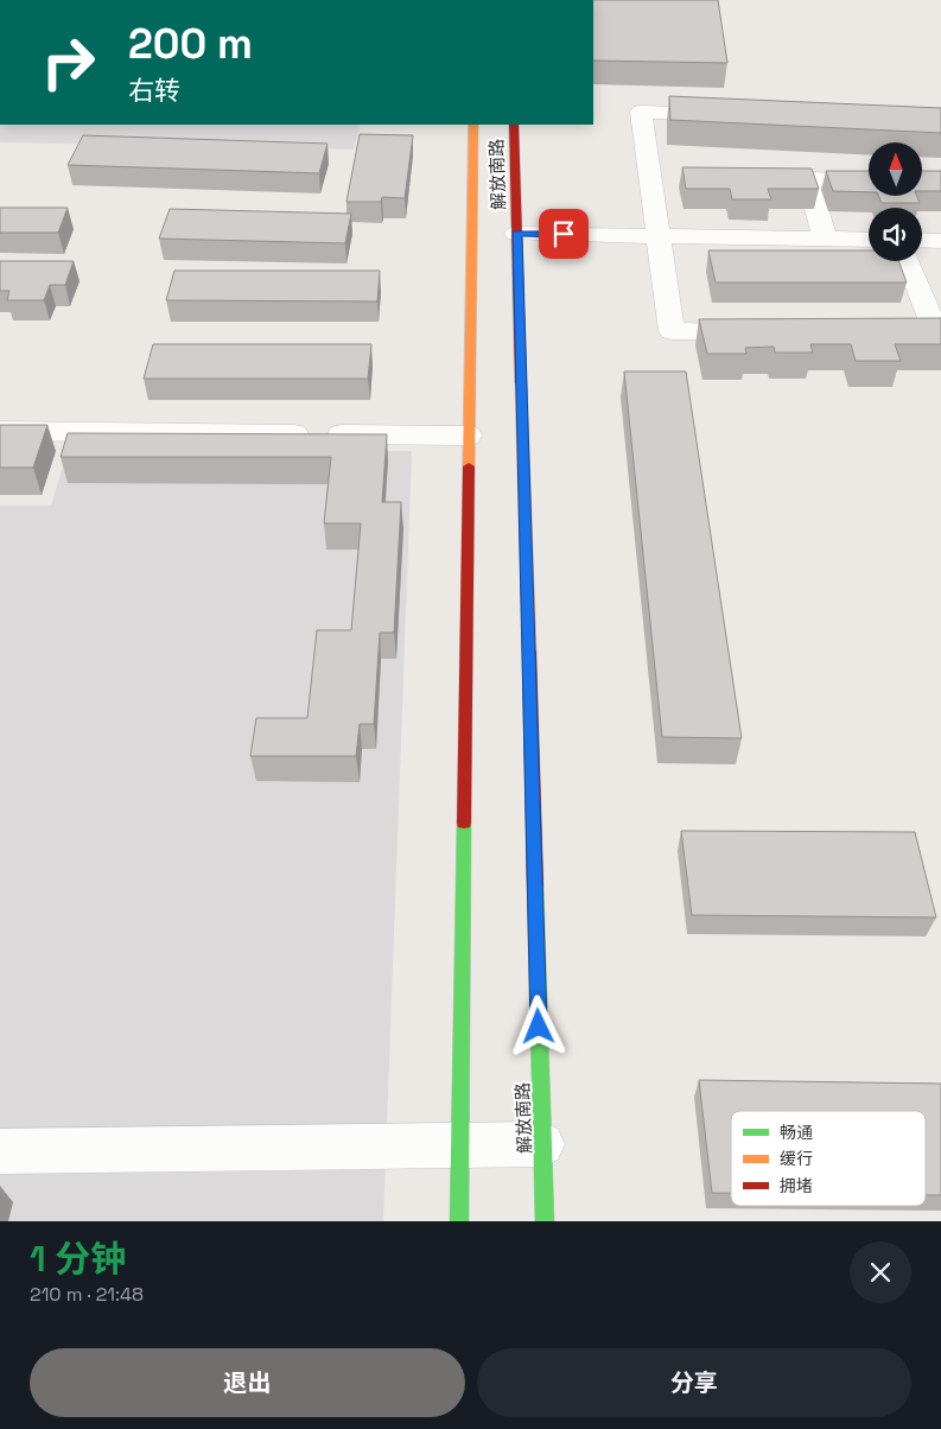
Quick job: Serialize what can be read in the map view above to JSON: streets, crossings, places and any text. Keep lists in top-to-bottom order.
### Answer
{
  "streets": {
    "main road": ["解放南路"]
  },
  "legend": ["畅通", "缓行", "拥堵"],
  "north": "top",
  "page": {
    "turn": ["200 m", "右转"],
    "heading": ["1 分钟", "210 m · 21:48"],
    "buttons": ["退出", "分享"]
  }
}
